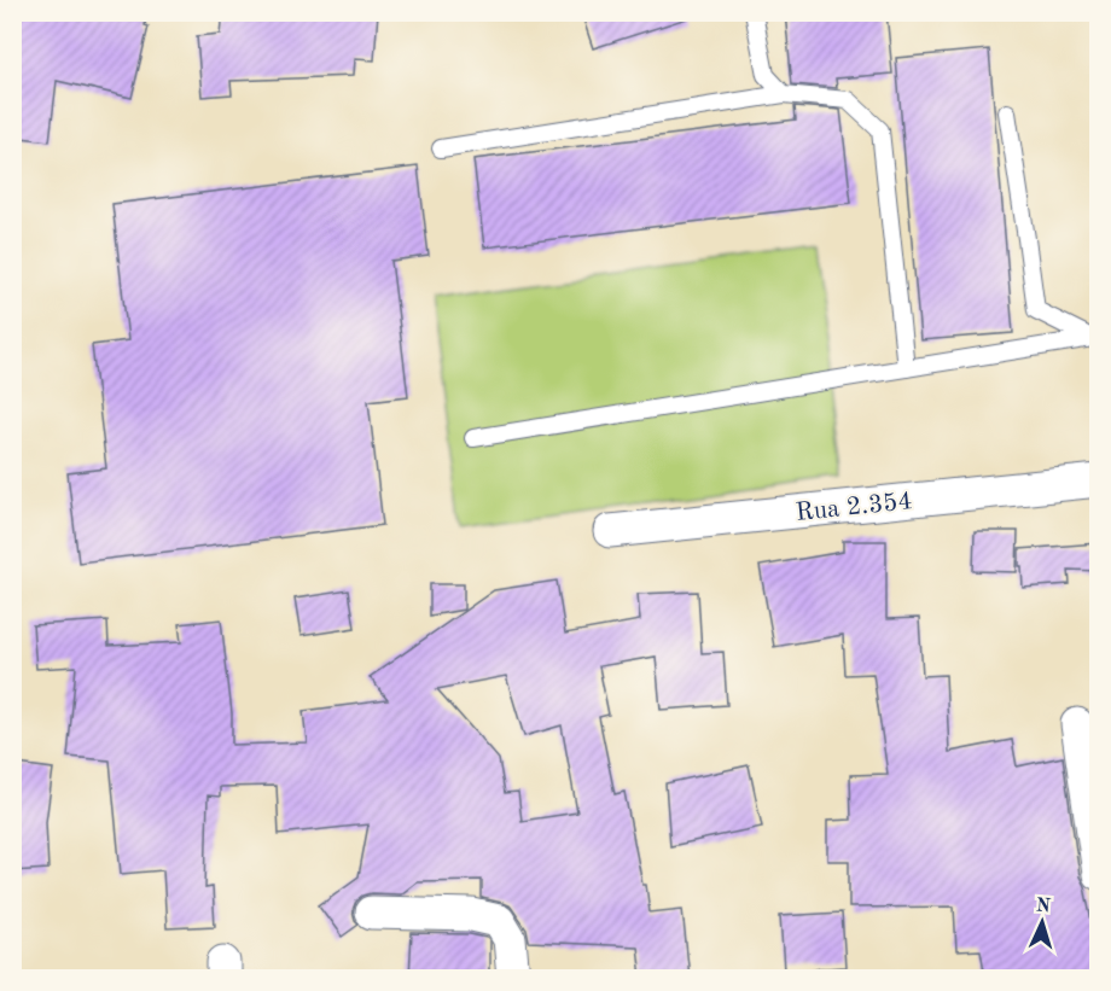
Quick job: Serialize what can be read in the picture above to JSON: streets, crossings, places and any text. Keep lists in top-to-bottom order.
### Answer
{
  "streets": {
    "street": ["Rua 2.354"]
  },
  "north": "top"
}
